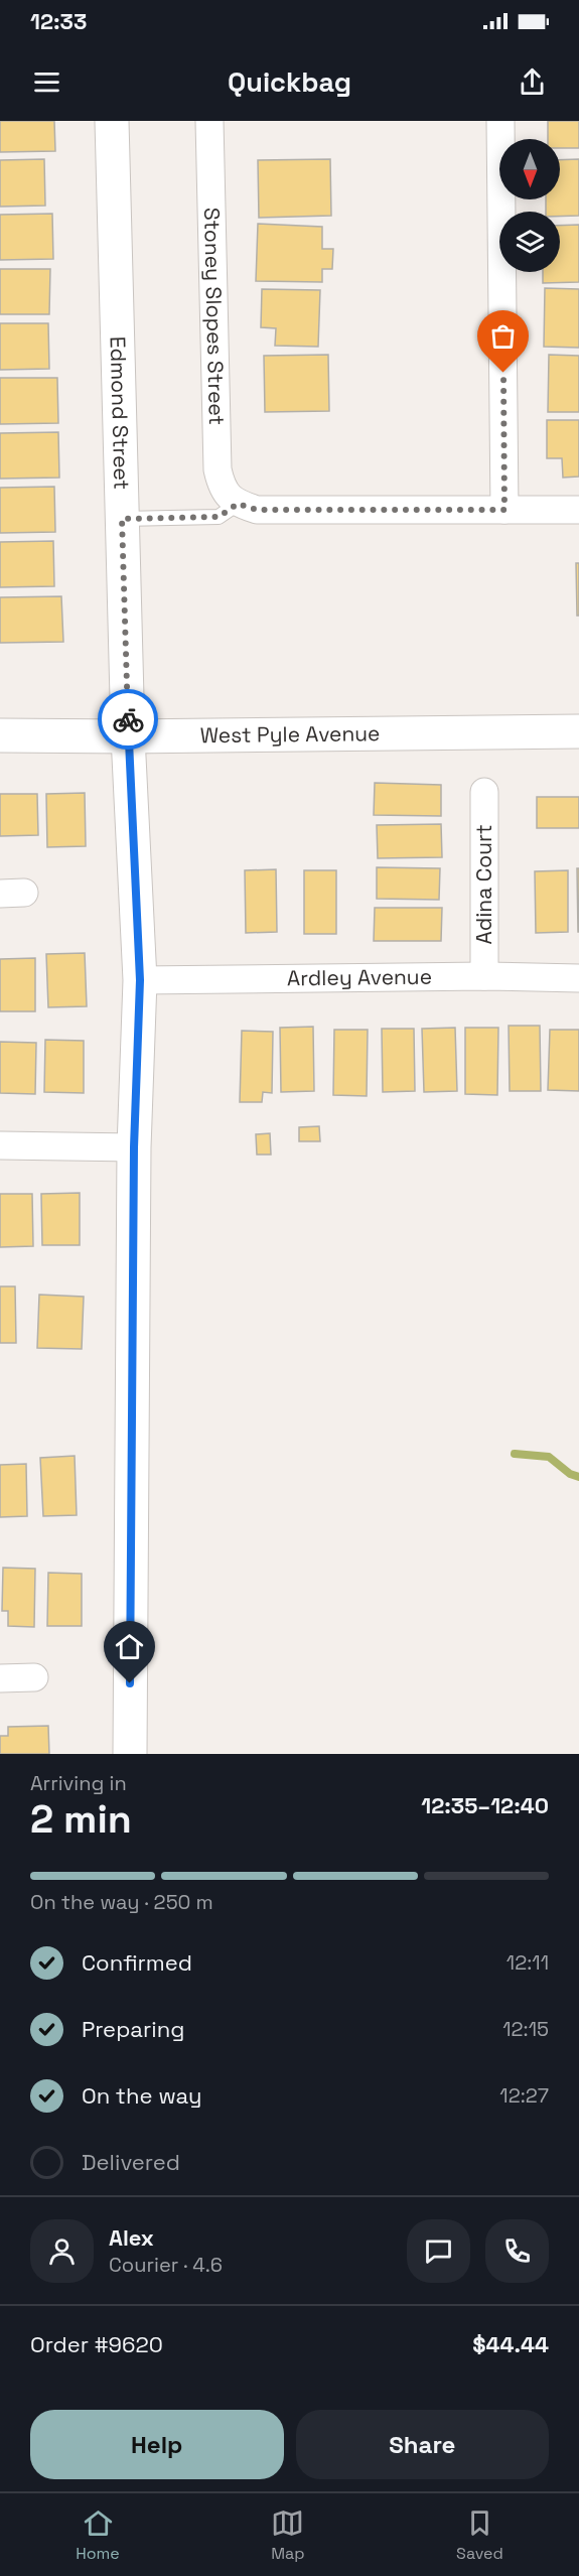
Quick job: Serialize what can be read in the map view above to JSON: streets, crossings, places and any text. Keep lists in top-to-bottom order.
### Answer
{
  "streets": {
    "street": [
      "Stoney Slopes Street",
      "Edmond Street",
      "West Pyle Avenue",
      "Adina Court",
      "Ardley Avenue"
    ]
  },
  "crossings": [
    ["Edmond Street", "West Pyle Avenue"],
    ["Edmond Street", "Ardley Avenue"],
    ["Adina Court", "Ardley Avenue"]
  ],
  "north": "bottom",
  "page": {
    "status": "12:33",
    "header": "Quickbag",
    "heading": ["2 min", "Arriving in", "12:35–12:40"],
    "panel": [
      "Alex",
      "Courier · 4.6",
      "Order #9620",
      "$44.44"
    ],
    "bar": "On the way · 250 m",
    "list": [
      ["Confirmed", "12:11"],
      ["Preparing", "12:15"],
      ["On the way", "12:27"],
      "Delivered"
    ],
    "buttons": ["Help", "Share"],
    "tabs": ["Home", "Map", "Saved"]
  }
}
